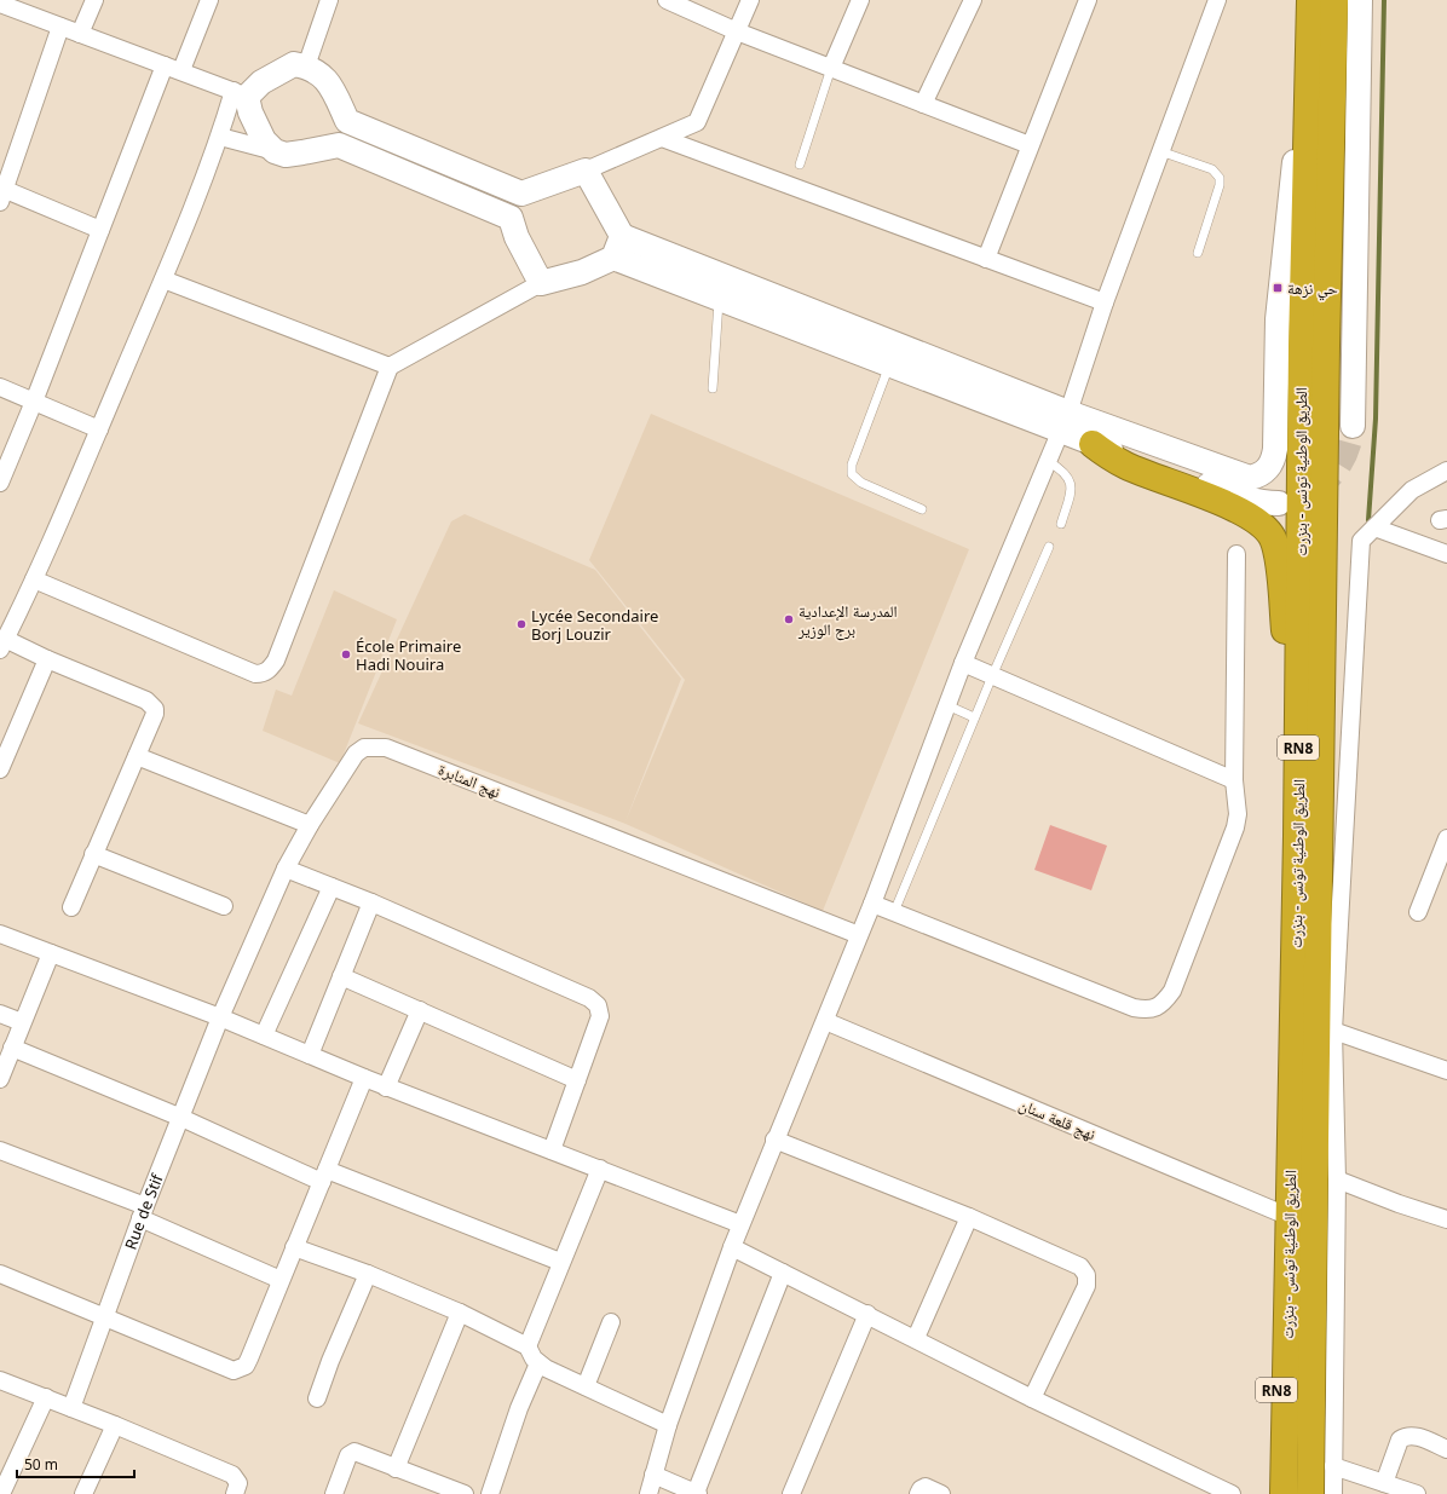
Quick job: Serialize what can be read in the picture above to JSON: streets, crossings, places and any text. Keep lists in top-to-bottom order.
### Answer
{
  "streets": {
    "highway": ["الطريق الوطنية تونس - بنزرت", "RN8"],
    "street": ["نهج المثابرة", "نهج قلعة سنان", "Rue de Stif"]
  },
  "crossings": [
    ["الطريق الوطنية تونس - بنزرت", "RN8"],
    ["الطريق الوطنية تونس - بنزرت", "نهج قلعة سنان"],
    ["نهج المثابرة", "Rue de Stif"]
  ],
  "places": {
    "transit": ["حي نزهة"],
    "other": ["المدرسة الإعدادية برج الوزير", "Lycée Secondaire Borj Louzir", "École Primaire Hadi Nouira"]
  },
  "scale_bar": "50 m"
}
